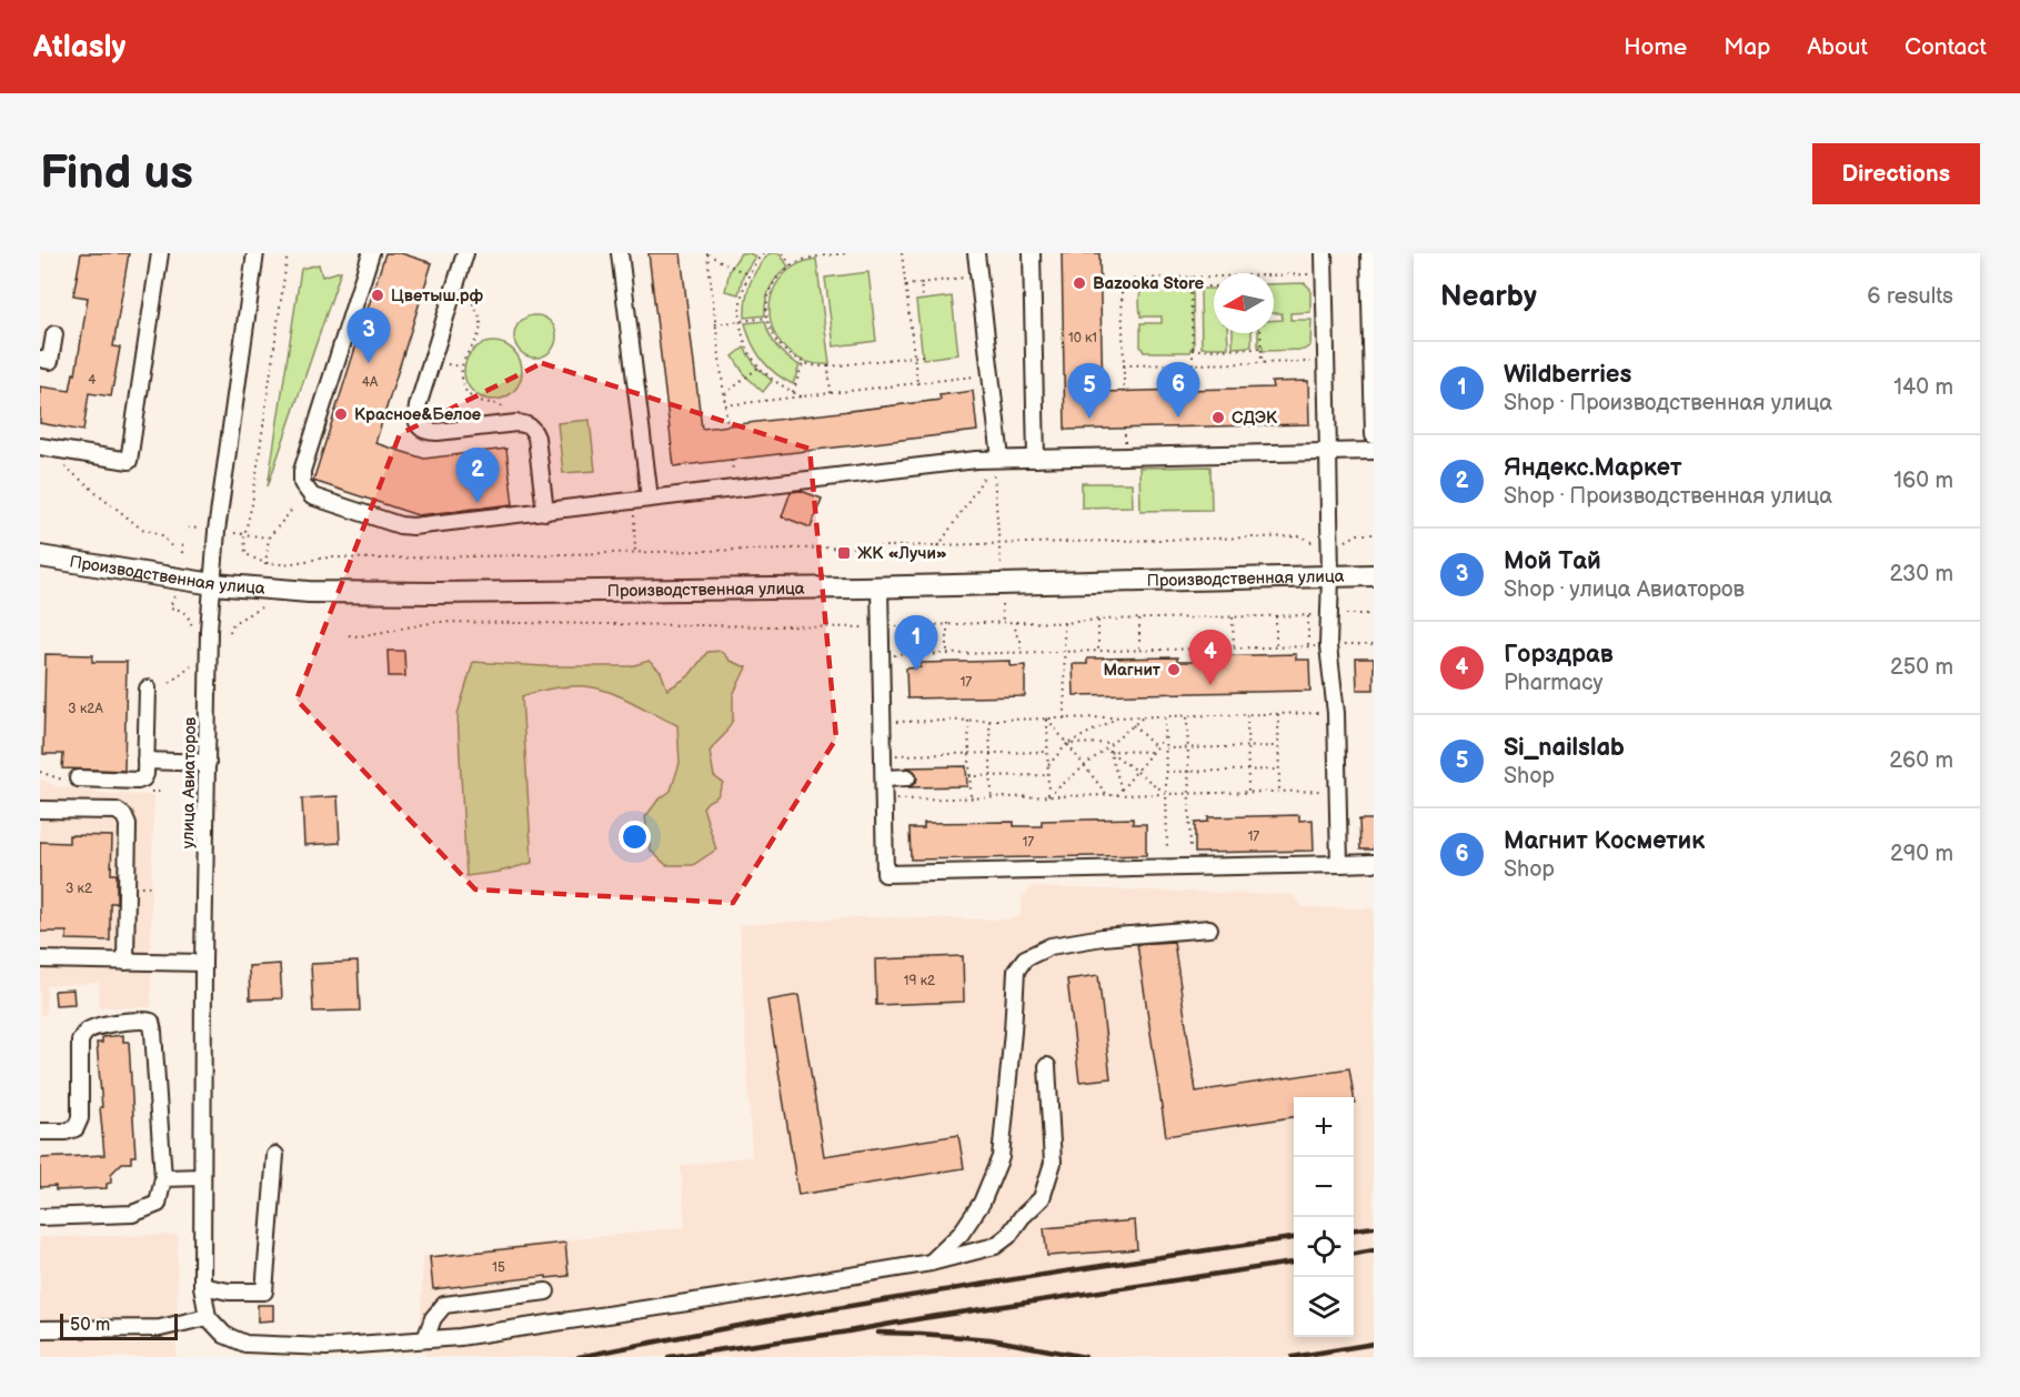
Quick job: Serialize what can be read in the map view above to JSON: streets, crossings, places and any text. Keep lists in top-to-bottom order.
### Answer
{
  "streets": {
    "main road": ["Производственная улица"],
    "street": ["улица Авиаторов"]
  },
  "crossings": [
    ["Производственная улица", "улица Авиаторов"]
  ],
  "places": {
    "other": [
      "Bazooka Store",
      "Цветыш.рф",
      "Красное&Белое",
      "СДЭК",
      "Магнит"
    ],
    "transit": ["ЖК «Лучи»"]
  },
  "house_numbers": [
    "10 к1",
    "4",
    "4А",
    "17",
    "3 к2А",
    "17",
    "17",
    "3 к2",
    "19 к2",
    "15"
  ],
  "scale_bar": "50 m",
  "north": "left",
  "page": {
    "header": "Atlasly",
    "nav": [
      "Home",
      "Map",
      "About",
      "Contact"
    ],
    "buttons": "Directions",
    "title": "Find us",
    "heading": ["Nearby", "6 results"],
    "pins": [
      "3",
      "6",
      "5",
      "2",
      "1",
      "4"
    ],
    "list": [
      {
        "mark": "1",
        "name": "Wildberries",
        "note": "Shop · Производственная улица",
        "value": "140 m"
      },
      {
        "mark": "2",
        "name": "Яндекс.Маркет",
        "note": "Shop · Производственная улица",
        "value": "160 m"
      },
      {
        "mark": "3",
        "name": "Мой Тай",
        "note": "Shop · улица Авиаторов",
        "value": "230 m"
      },
      {
        "mark": "4",
        "name": "Горздрав",
        "note": "Pharmacy",
        "value": "250 m"
      },
      {
        "mark": "5",
        "name": "Si_nailslab",
        "note": "Shop",
        "value": "260 m"
      },
      {
        "mark": "6",
        "name": "Магнит Косметик",
        "note": "Shop",
        "value": "290 m"
      }
    ],
    "map_buttons": ["+", "−"],
    "scale": "50 m"
  }
}
